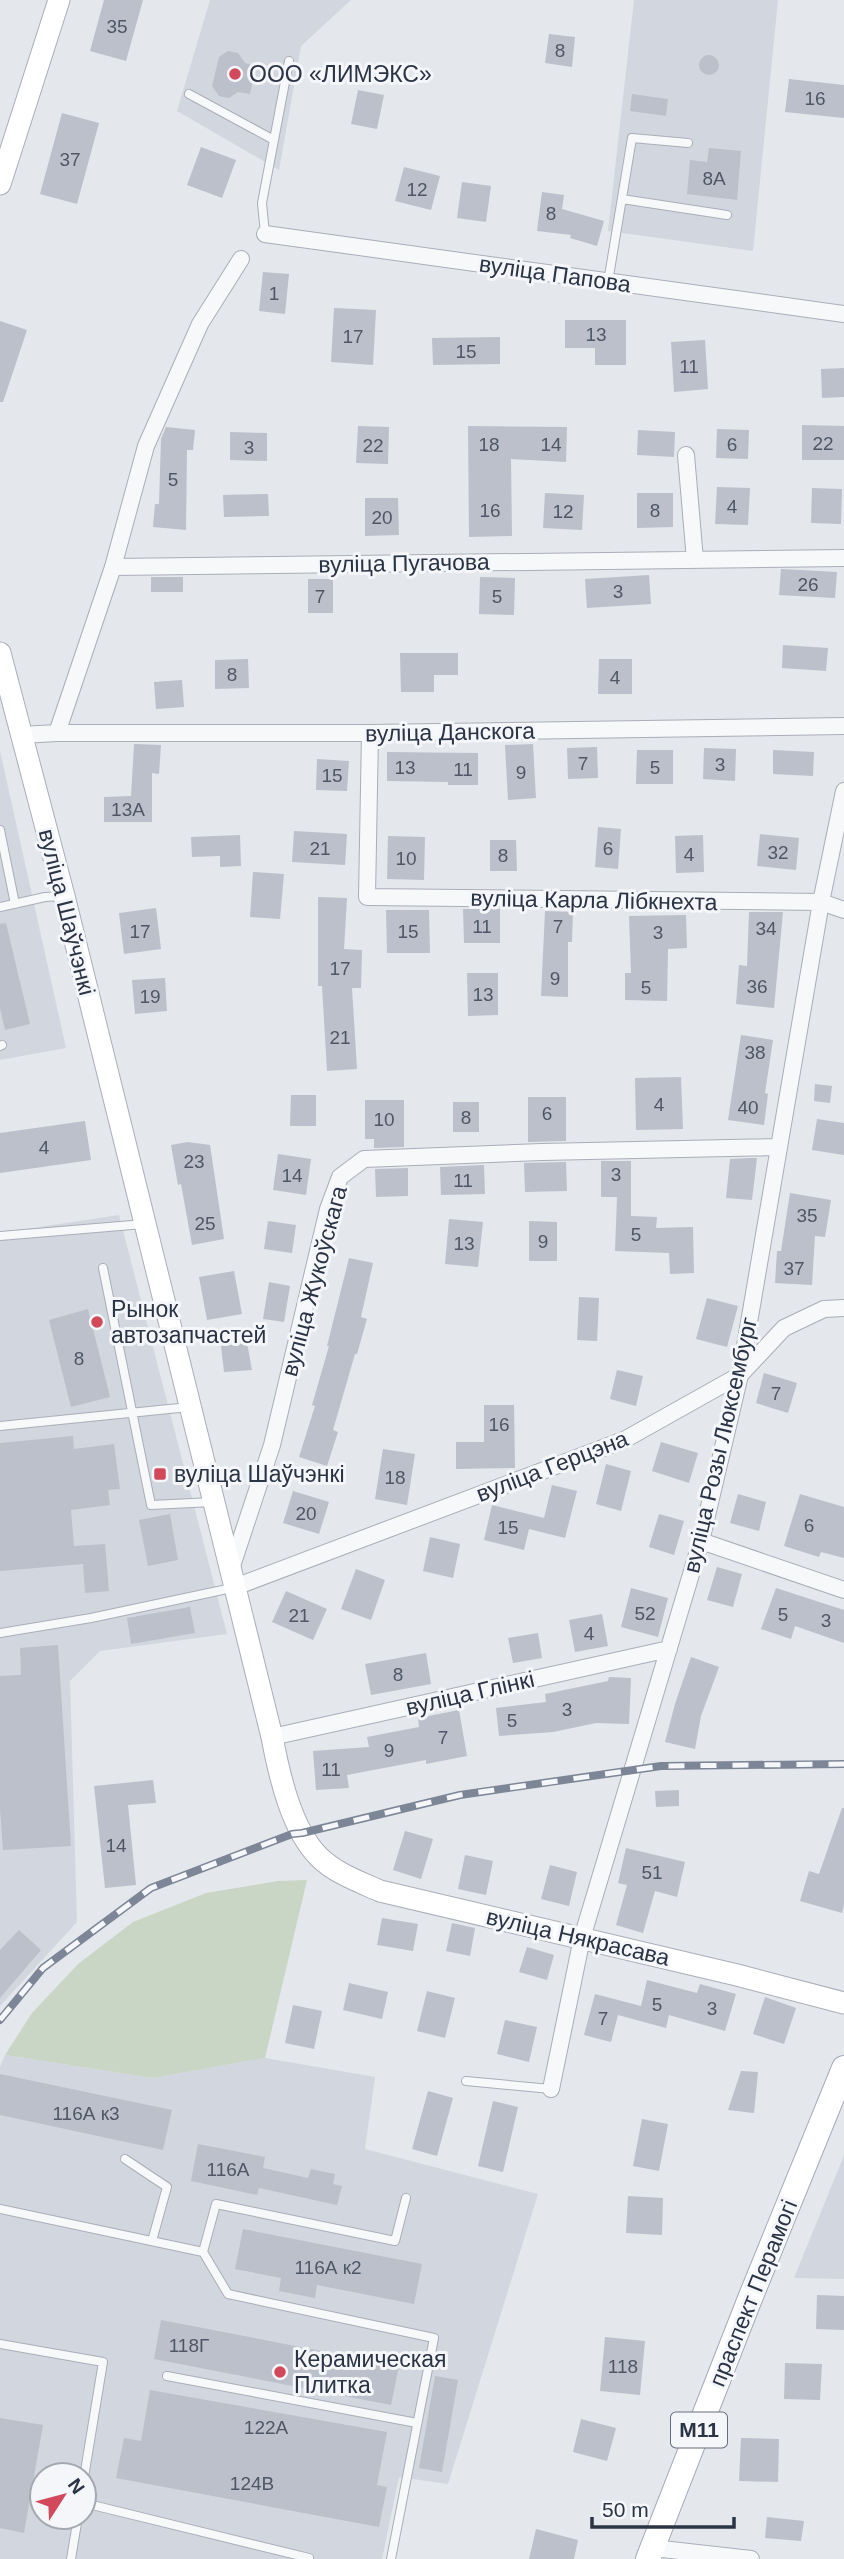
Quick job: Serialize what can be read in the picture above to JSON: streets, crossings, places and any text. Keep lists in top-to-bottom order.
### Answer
{
  "streets": {
    "main road": [
      "вуліца Шаўчэнкі",
      "вуліца Някрасава",
      "праспект Перамогі",
      "М11"
    ],
    "street": [
      "вуліца Папова",
      "вуліца Пугачова",
      "вуліца Данскога",
      "вуліца Карла Лібкнехта",
      "вуліца Жукоўскага",
      "вуліца Розы Люксембург",
      "вуліца Герцэна",
      "вуліца Глінкі"
    ]
  },
  "crossings": [
    ["вуліца Данскога", "вуліца Карла Лібкнехта"],
    ["вуліца Карла Лібкнехта", "вуліца Розы Люксембург"],
    ["вуліца Шаўчэнкі", "вуліца Жукоўскага"],
    ["вуліца Шаўчэнкі", "вуліца Герцэна"],
    ["вуліца Шаўчэнкі", "вуліца Глінкі"],
    ["вуліца Шаўчэнкі", "вуліца Някрасава"],
    ["вуліца Жукоўскага", "вуліца Розы Люксембург"],
    ["вуліца Жукоўскага", "вуліца Герцэна"],
    ["вуліца Розы Люксембург", "вуліца Герцэна"],
    ["вуліца Розы Люксембург", "вуліца Глінкі"],
    ["вуліца Розы Люксембург", "вуліца Някрасава"]
  ],
  "places": {
    "other": ["ООО «ЛИМЭКС»", "Рынок автозапчастей", "Керамическая Плитка"],
    "transit": ["вуліца Шаўчэнкі"]
  },
  "house_numbers": [
    "35",
    "8",
    "16",
    "37",
    "8А",
    "12",
    "8",
    "1",
    "13",
    "17",
    "15",
    "11",
    "22",
    "18",
    "14",
    "6",
    "22",
    "3",
    "5",
    "4",
    "16",
    "8",
    "12",
    "20",
    "26",
    "3",
    "7",
    "5",
    "8",
    "4",
    "7",
    "3",
    "13",
    "5",
    "11",
    "9",
    "15",
    "13А",
    "21",
    "6",
    "32",
    "4",
    "8",
    "10",
    "11",
    "7",
    "34",
    "17",
    "15",
    "3",
    "17",
    "9",
    "36",
    "5",
    "13",
    "19",
    "21",
    "38",
    "4",
    "40",
    "6",
    "8",
    "10",
    "4",
    "23",
    "3",
    "14",
    "11",
    "35",
    "25",
    "5",
    "9",
    "13",
    "37",
    "8",
    "7",
    "16",
    "18",
    "20",
    "6",
    "15",
    "52",
    "5",
    "21",
    "3",
    "4",
    "8",
    "3",
    "5",
    "7",
    "9",
    "11",
    "14",
    "51",
    "5",
    "3",
    "7",
    "116А к3",
    "116А",
    "116А к2",
    "118Г",
    "118",
    "122А",
    "124В"
  ],
  "scale_bar": "50 m",
  "north": "top right"
}
